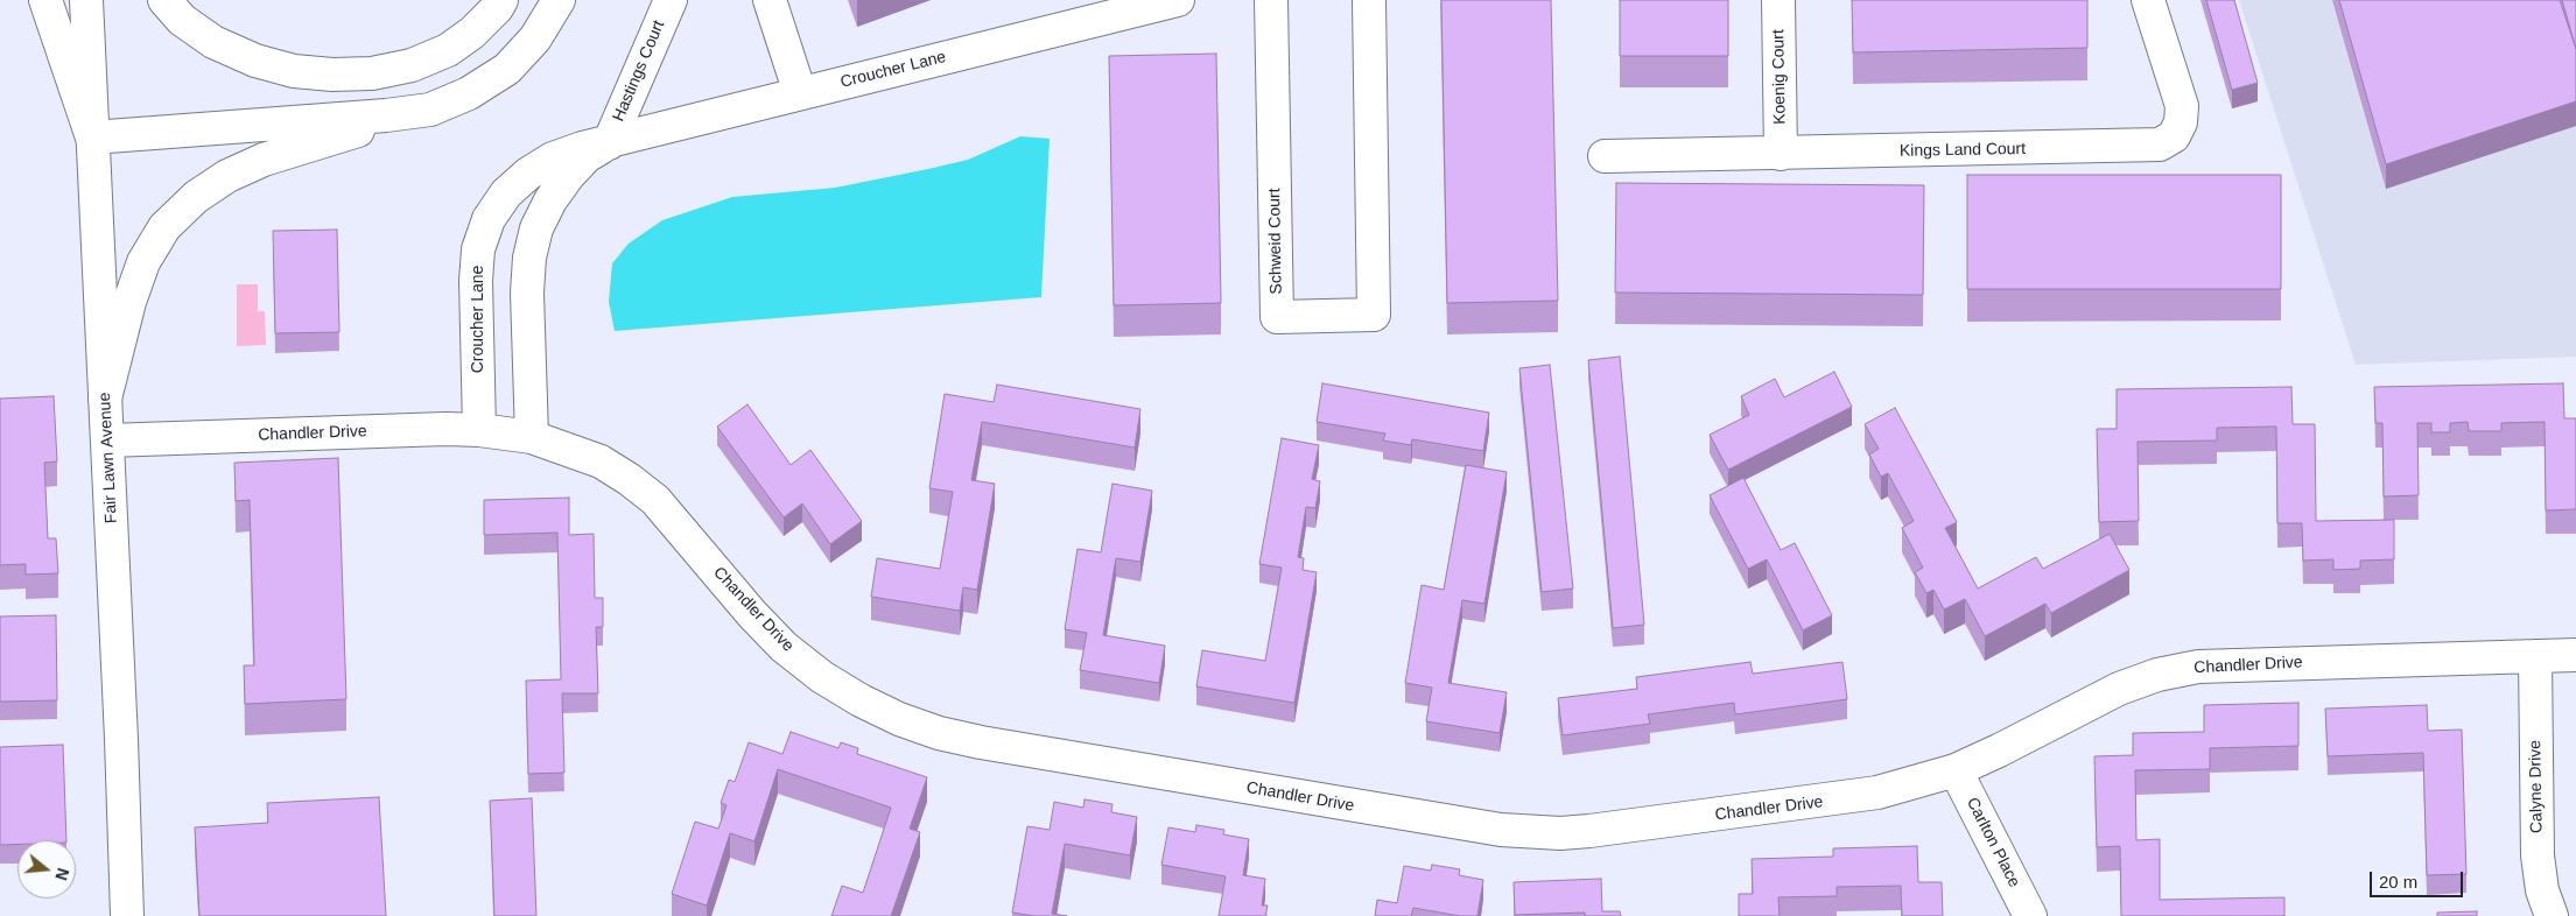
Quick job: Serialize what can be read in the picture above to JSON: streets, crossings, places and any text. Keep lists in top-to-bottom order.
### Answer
{
  "streets": {
    "main road": [
      "Croucher Lane",
      "Hastings Court",
      "Koenig Court",
      "Kings Land Court",
      "Schweid Court",
      "Chandler Drive",
      "Fair Lawn Avenue",
      "Calyne Drive",
      "Carlton Place"
    ]
  },
  "crossings": [
    ["Croucher Lane", "Hastings Court"],
    ["Croucher Lane", "Chandler Drive"],
    ["Koenig Court", "Kings Land Court"],
    ["Chandler Drive", "Fair Lawn Avenue"],
    ["Chandler Drive", "Calyne Drive"],
    ["Chandler Drive", "Carlton Place"]
  ],
  "scale_bar": "20 m",
  "north": "right"
}
